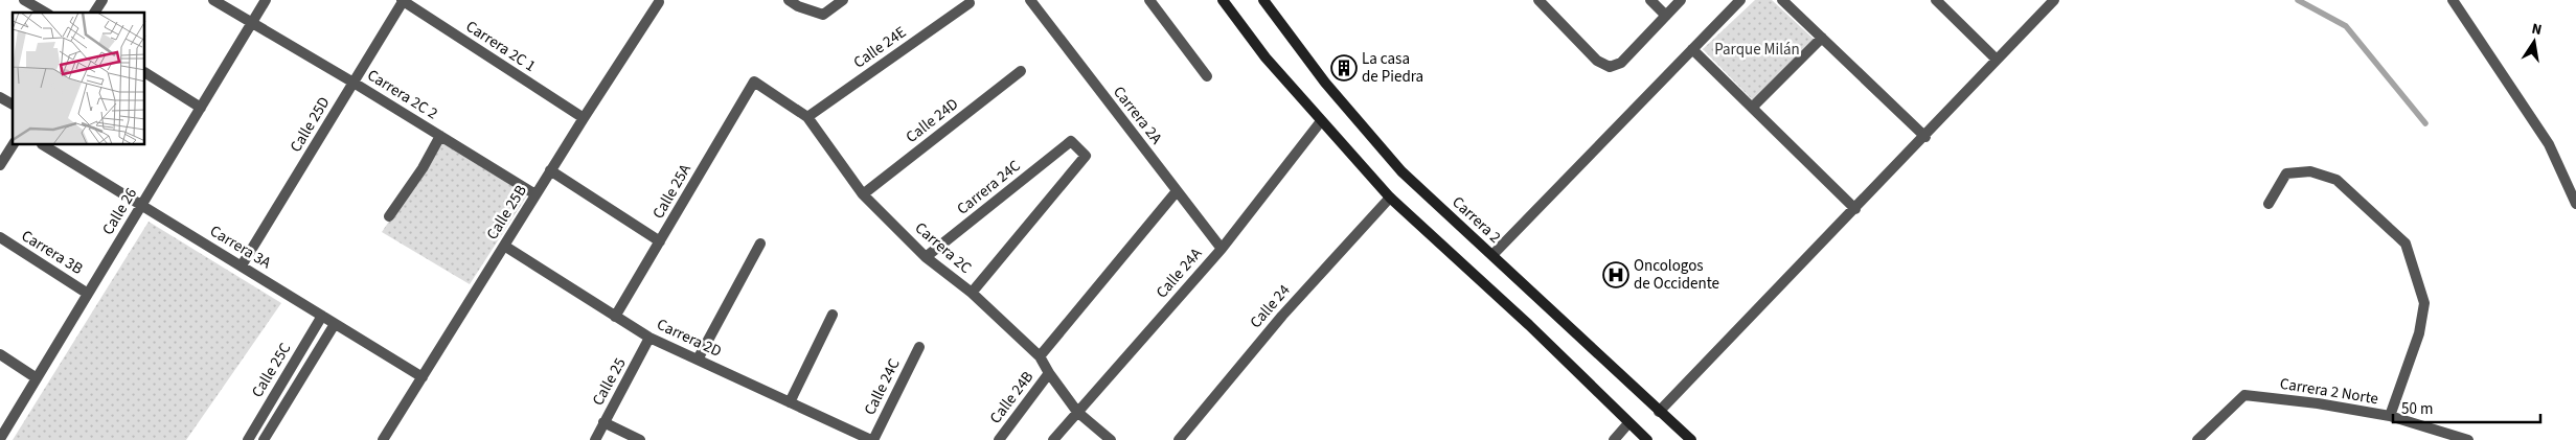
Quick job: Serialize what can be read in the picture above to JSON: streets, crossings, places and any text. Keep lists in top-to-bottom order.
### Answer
{
  "streets": {
    "main road": ["Carrera 2"],
    "street": [
      "Carrera 2C 1",
      "Calle 24E",
      "Carrera 2C 2",
      "Carrera 2A",
      "Calle 24D",
      "Calle 25D",
      "Carrera 24C",
      "Calle 25A",
      "Calle 26",
      "Calle 25B",
      "Carrera 3A",
      "Carrera 2C",
      "Carrera 3B",
      "Calle 24A",
      "Calle 24",
      "Carrera 2D",
      "Calle 25C",
      "Calle 25",
      "Calle 24C",
      "Carrera 2 Norte",
      "Calle 24B"
    ]
  },
  "crossings": [
    ["Carrera 2C 1", "Calle 25D"],
    ["Carrera 2C 1", "Calle 25B"],
    ["Calle 24E", "Carrera 2C"],
    ["Carrera 2C 2", "Calle 25D"],
    ["Carrera 2C 2", "Calle 26"],
    ["Carrera 2C 2", "Calle 25B"],
    ["Carrera 2A", "Calle 24A"],
    ["Calle 24D", "Carrera 2C"],
    ["Calle 25D", "Carrera 3A"],
    ["Carrera 24C", "Carrera 2C"],
    ["Calle 25A", "Carrera 2C"],
    ["Calle 25A", "Carrera 2D"],
    ["Calle 26", "Carrera 3A"],
    ["Calle 26", "Carrera 3B"],
    ["Calle 25B", "Carrera 3A"],
    ["Calle 25B", "Carrera 2D"],
    ["Carrera 3A", "Calle 25C"],
    ["Carrera 2C", "Calle 24A"],
    ["Carrera 2C", "Calle 24B"],
    ["Carrera 2D", "Calle 25"],
    ["Carrera 2D", "Calle 24C"]
  ],
  "parks": ["Parque Milán"],
  "places": {
    "building": ["La casa de Piedra"],
    "hospital": ["Oncologos de Occidente"]
  },
  "scale_bar": "50 m",
  "north": "top"
}
